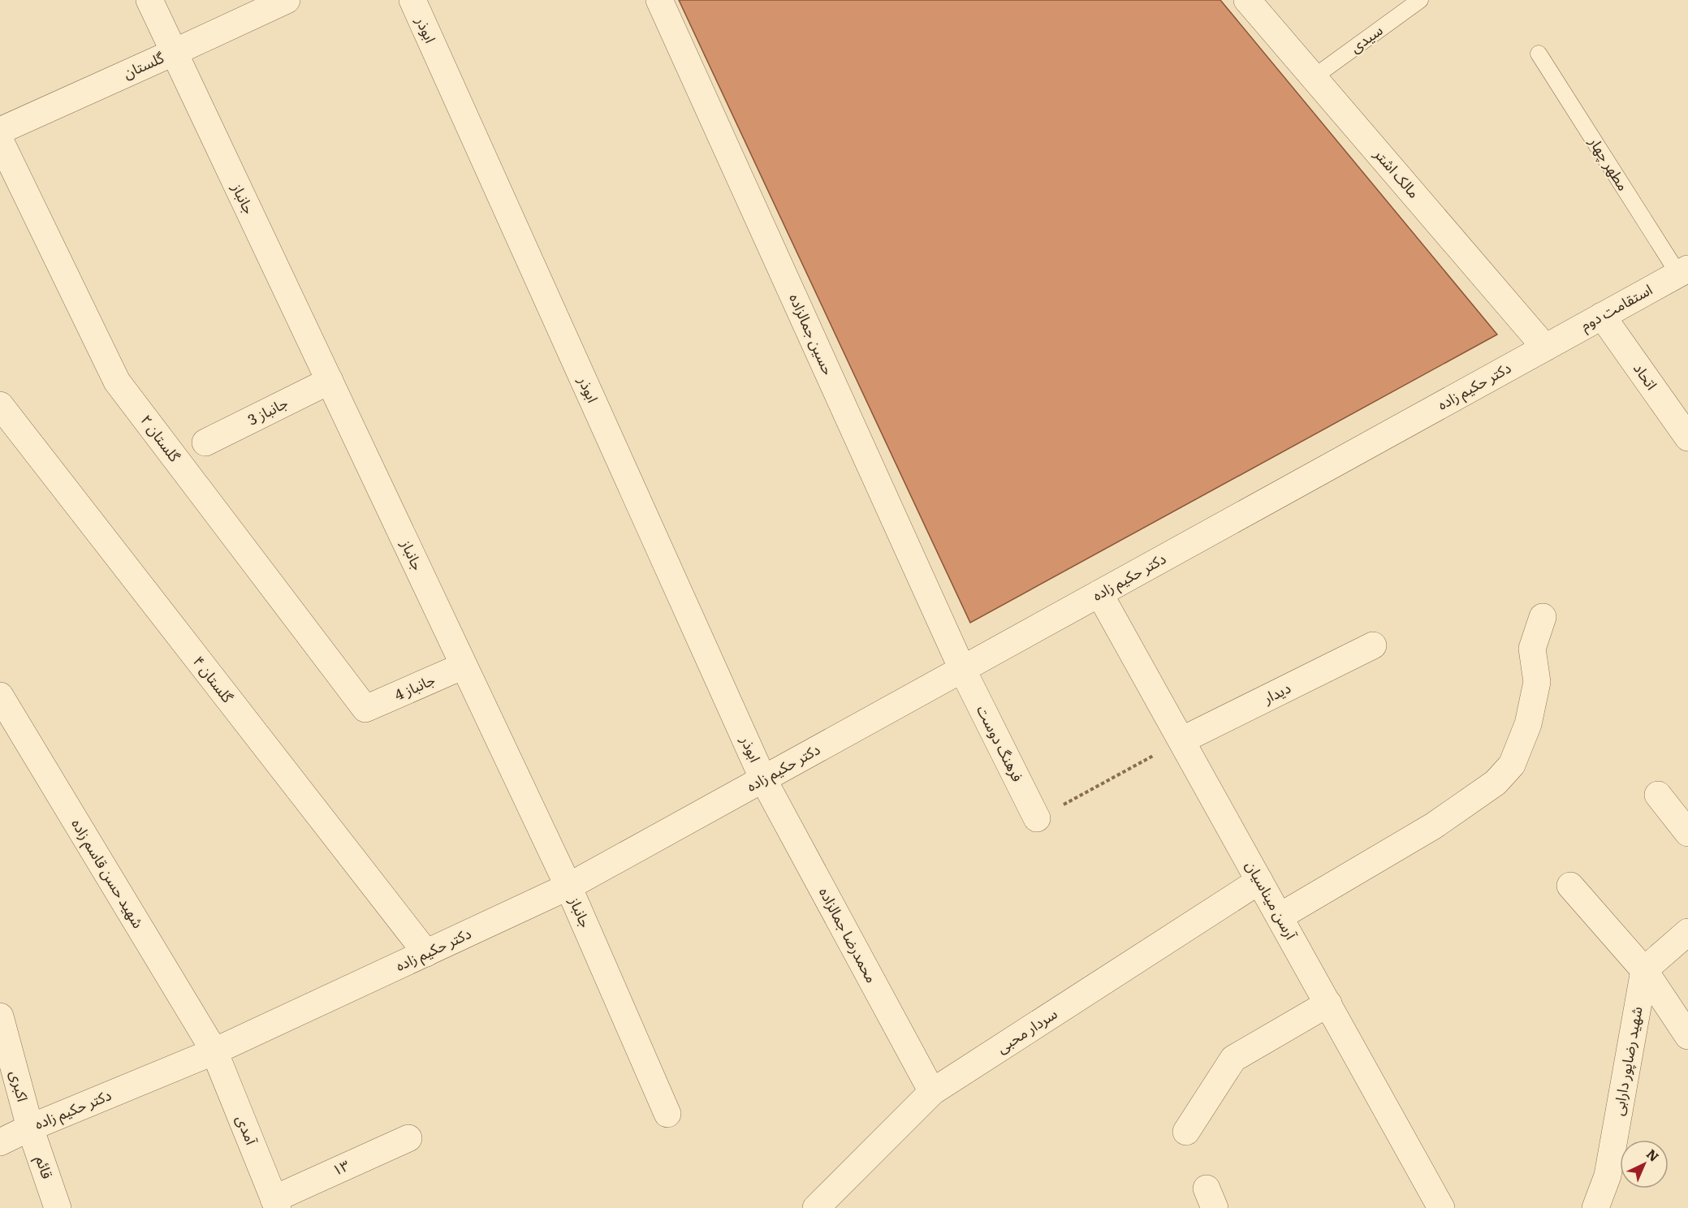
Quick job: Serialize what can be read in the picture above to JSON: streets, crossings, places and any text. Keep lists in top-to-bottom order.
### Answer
{
  "streets": {
    "street": [
      "ابوذر",
      "گلستان",
      "مالک اشتر",
      "جانباز",
      "استقامت دوم",
      "حسین جمالزاده",
      "اتحاد",
      "دکتر حکیم زاده",
      "جانباز 3",
      "گلستان ۲",
      "گلستان ۴",
      "جانباز 4",
      "دیدار",
      "فرهنگ دوست",
      "شهید حسن قاسم زاده",
      "آرسن میناسیان",
      "محمدرضا جمالزاده",
      "سردار محبی",
      "شهید رضاپور دارابی",
      "اکبری",
      "آمدی",
      "قائم",
      "۱۳"
    ],
    "lane": ["سیدی", "مطهر چهار"]
  },
  "crossings": [
    ["ابوذر", "دکتر حکیم زاده"],
    ["ابوذر", "محمدرضا جمالزاده"],
    ["سیدی", "مالک اشتر"],
    ["گلستان", "جانباز"],
    ["مطهر چهار", "استقامت دوم"],
    ["مالک اشتر", "استقامت دوم"],
    ["مالک اشتر", "دکتر حکیم زاده"],
    ["جانباز", "دکتر حکیم زاده"],
    ["جانباز", "جانباز 3"],
    ["جانباز", "جانباز 4"],
    ["استقامت دوم", "اتحاد"],
    ["استقامت دوم", "دکتر حکیم زاده"],
    ["حسین جمالزاده", "دکتر حکیم زاده"],
    ["حسین جمالزاده", "فرهنگ دوست"],
    ["دکتر حکیم زاده", "گلستان ۴"],
    ["دکتر حکیم زاده", "فرهنگ دوست"],
    ["دکتر حکیم زاده", "شهید حسن قاسم زاده"],
    ["دکتر حکیم زاده", "آرسن میناسیان"],
    ["دکتر حکیم زاده", "محمدرضا جمالزاده"],
    ["دکتر حکیم زاده", "اکبری"],
    ["دکتر حکیم زاده", "آمدی"],
    ["دکتر حکیم زاده", "قائم"],
    ["گلستان ۲", "جانباز 4"],
    ["دیدار", "آرسن میناسیان"],
    ["شهید حسن قاسم زاده", "آمدی"],
    ["آرسن میناسیان", "سردار محبی"],
    ["محمدرضا جمالزاده", "سردار محبی"],
    ["اکبری", "قائم"],
    ["آمدی", "۱۳"]
  ],
  "north": "top right"
}
